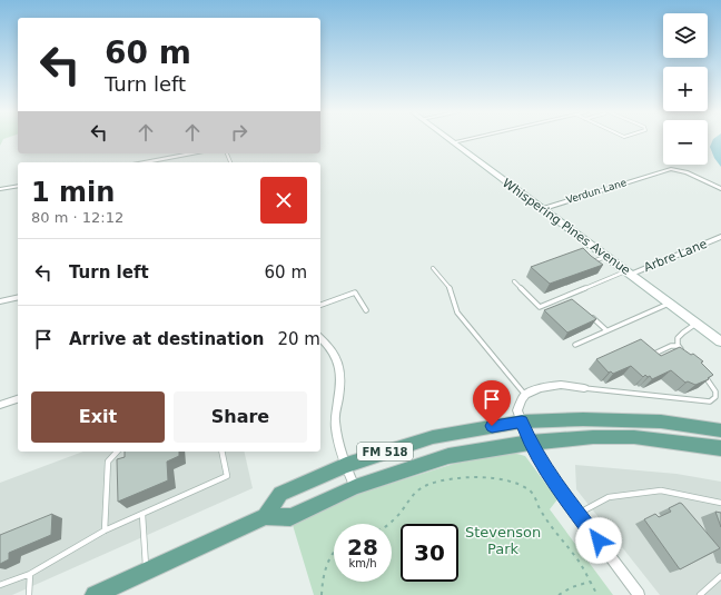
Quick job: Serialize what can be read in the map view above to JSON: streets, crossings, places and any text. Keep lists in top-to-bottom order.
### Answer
{
  "streets": {
    "main road": ["Whispering Pines Avenue", "FM 518"],
    "street": ["Verdun Lane", "Arbre Lane"]
  },
  "crossings": [
    ["Verdun Lane", "Whispering Pines Avenue"],
    ["Whispering Pines Avenue", "Arbre Lane"]
  ],
  "parks": ["Stevenson Park"],
  "page": {
    "map_buttons": ["+", "−"],
    "turn": ["60 m", "Turn left"],
    "heading": ["1 min", "80 m · 12:12"],
    "list": [
      {
        "name": "Turn left",
        "value": "60 m"
      },
      {
        "name": "Arrive at destination",
        "value": "20 m"
      }
    ],
    "buttons": ["Exit", "Share"],
    "speed": "28 km/h",
    "limit": "30"
  }
}
